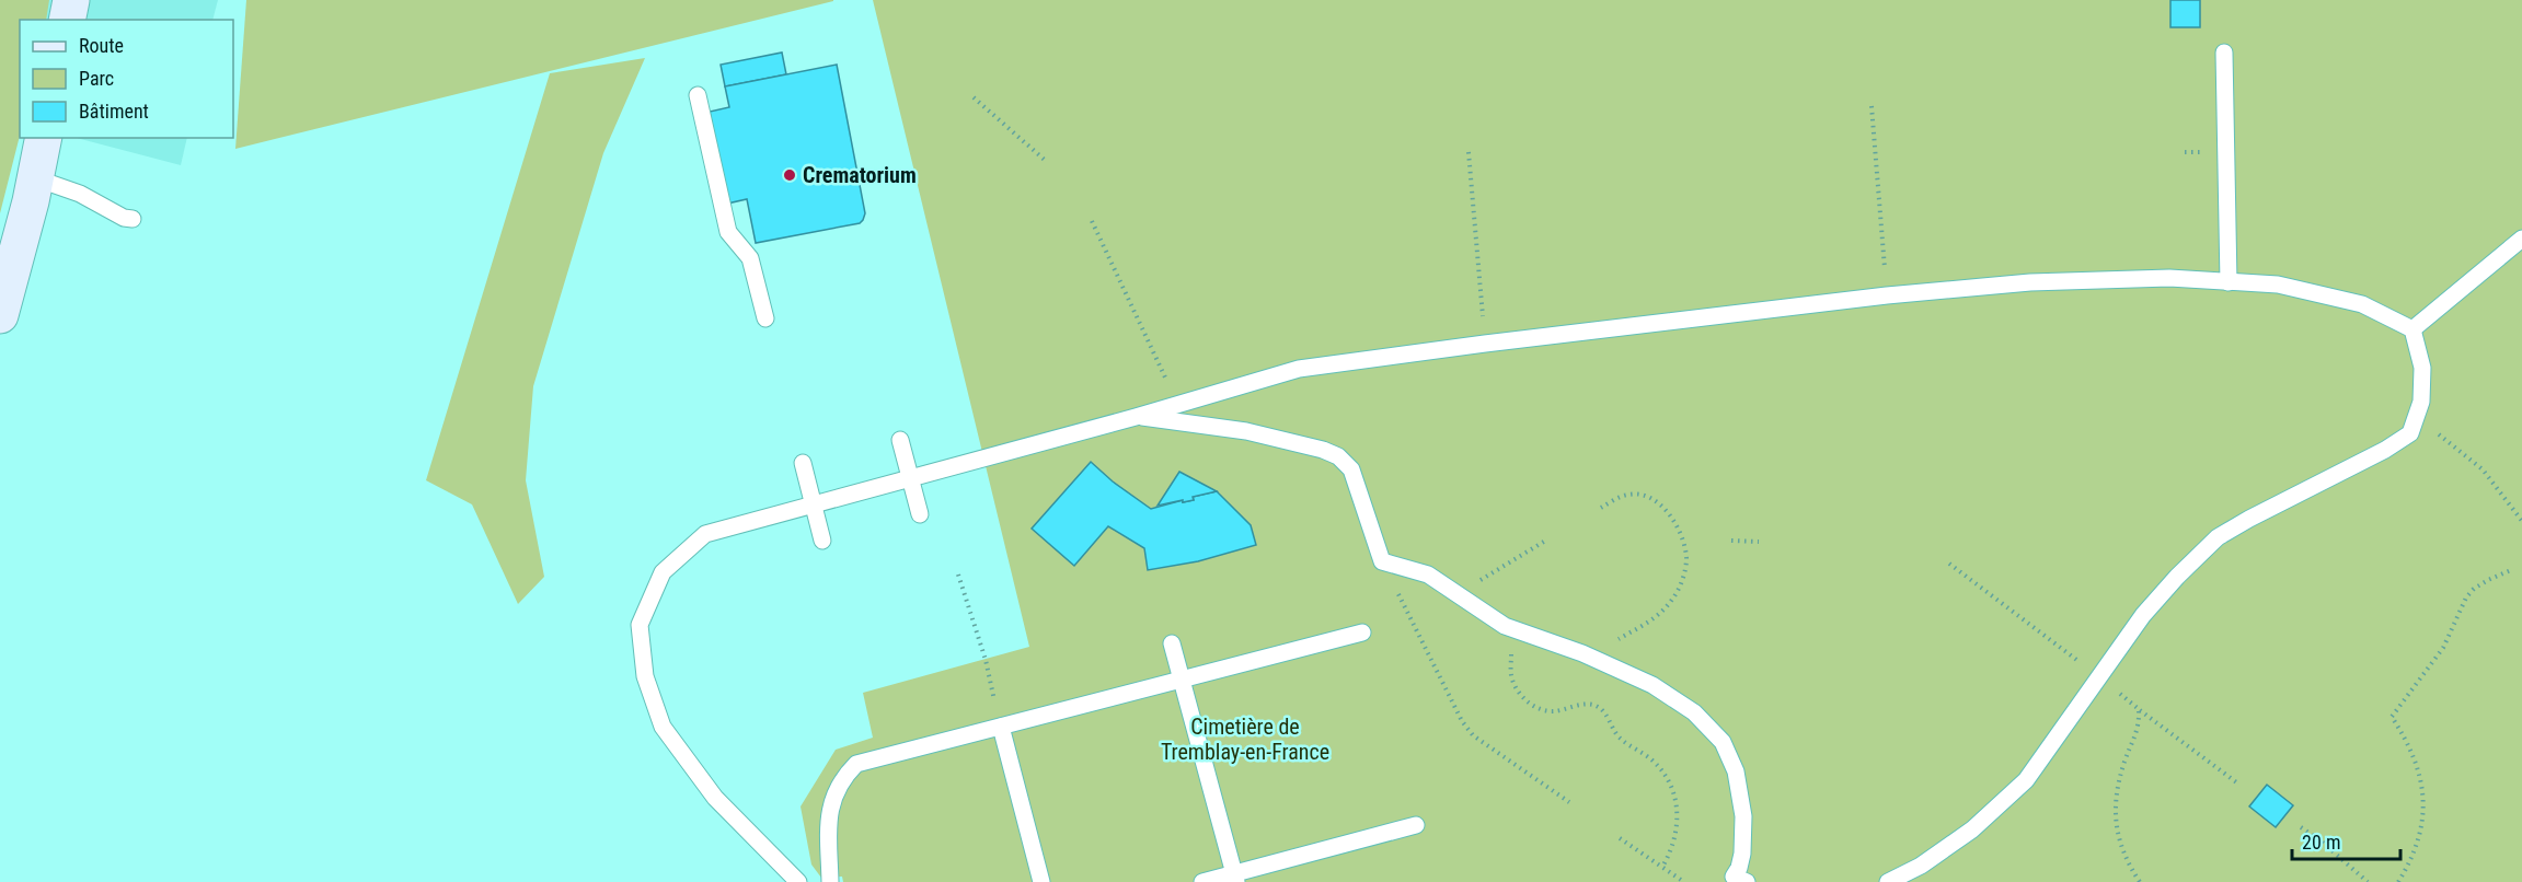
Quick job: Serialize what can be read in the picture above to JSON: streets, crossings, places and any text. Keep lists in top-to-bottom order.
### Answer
{
  "parks": ["Cimetière de Tremblay-en-France"],
  "places": ["Crematorium"],
  "legend": ["Route", "Parc", "Bâtiment"],
  "scale_bar": "20 m"
}
